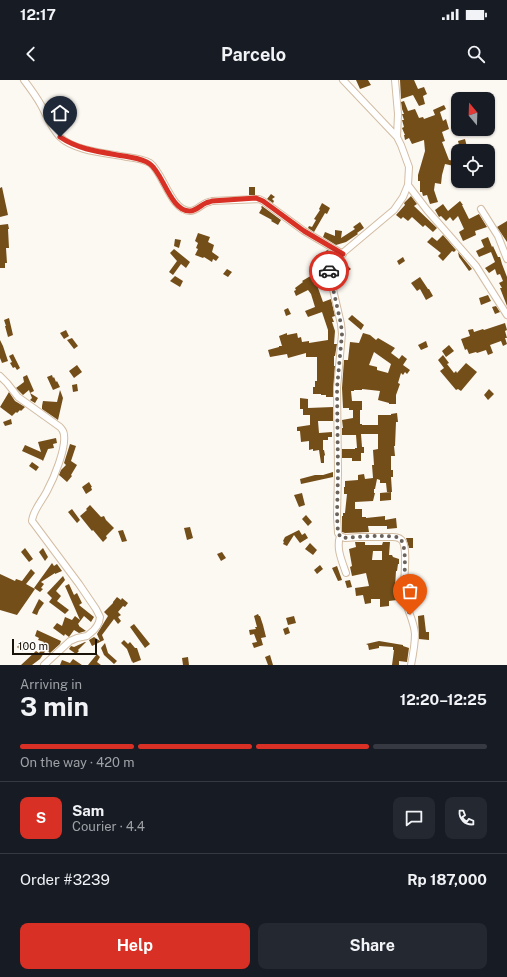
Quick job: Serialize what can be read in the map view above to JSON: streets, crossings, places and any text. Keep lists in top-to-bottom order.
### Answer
{
  "scale_bar": "100 m",
  "north": "top",
  "page": {
    "status": "12:17",
    "header": "Parcelo",
    "scale": "100 m",
    "heading": ["3 min", "Arriving in", "12:20–12:25"],
    "panel": [
      "Sam",
      "Courier · 4.4",
      "Order #3239",
      "Rp 187,000"
    ],
    "bar": "On the way · 420 m",
    "round": "S",
    "buttons": ["Help", "Share"]
  }
}
